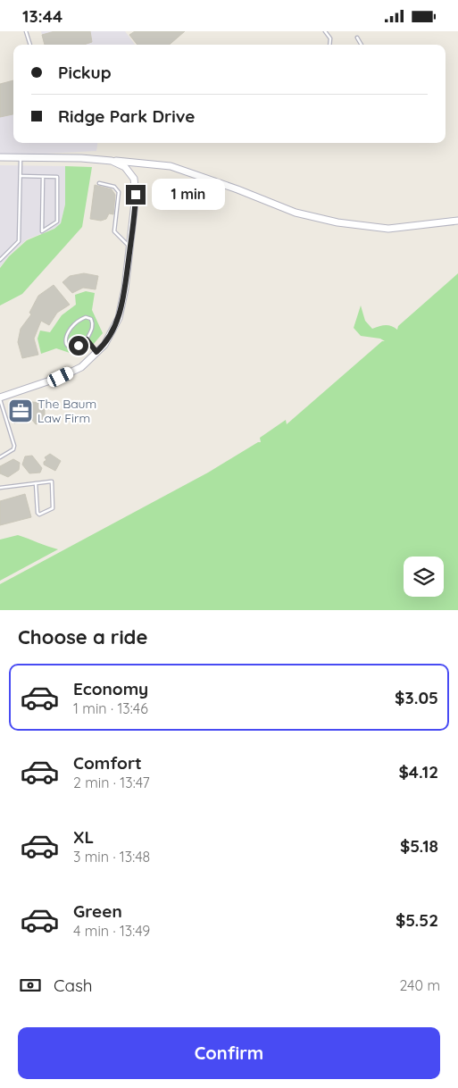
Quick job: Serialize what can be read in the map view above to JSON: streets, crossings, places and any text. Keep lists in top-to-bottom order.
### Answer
{
  "places": {
    "office": ["The Baum Law Firm"]
  },
  "page": {
    "status": "13:44",
    "banner": ["Pickup", "Ridge Park Drive"],
    "bubble": "1 min",
    "heading": "Choose a ride",
    "list": [
      {
        "name": "Economy",
        "note": "1 min · 13:46",
        "value": "$3.05"
      },
      {
        "name": "Comfort",
        "note": "2 min · 13:47",
        "value": "$4.12"
      },
      {
        "name": "XL",
        "note": "3 min · 13:48",
        "value": "$5.18"
      },
      {
        "name": "Green",
        "note": "4 min · 13:49",
        "value": "$5.52"
      }
    ],
    "pay": ["Cash", "240 m"],
    "buttons": "Confirm"
  }
}
